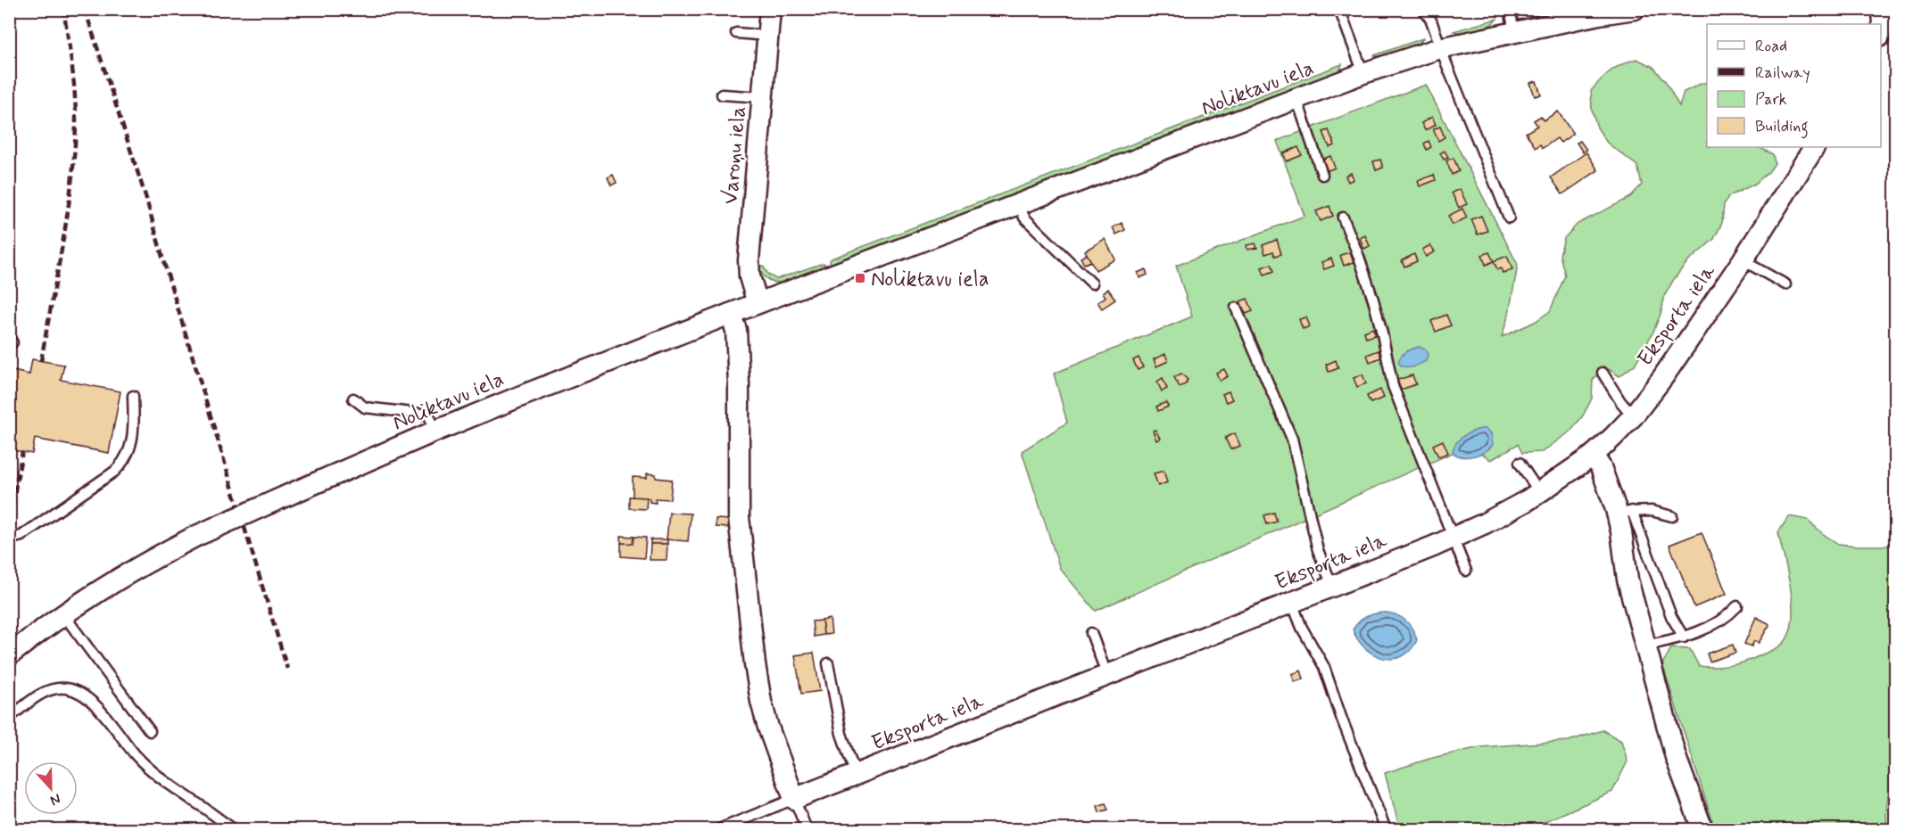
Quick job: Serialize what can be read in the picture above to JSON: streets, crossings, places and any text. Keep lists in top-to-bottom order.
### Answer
{
  "streets": {
    "street": ["Noliktavu iela", "Varoņu iela", "Eksporta iela"]
  },
  "crossings": [
    ["Noliktavu iela", "Varoņu iela"]
  ],
  "places": {
    "transit": ["Noliktavu iela"]
  },
  "legend": [
    "Road",
    "Railway",
    "Park",
    "Building"
  ],
  "north": "bottom"
}
